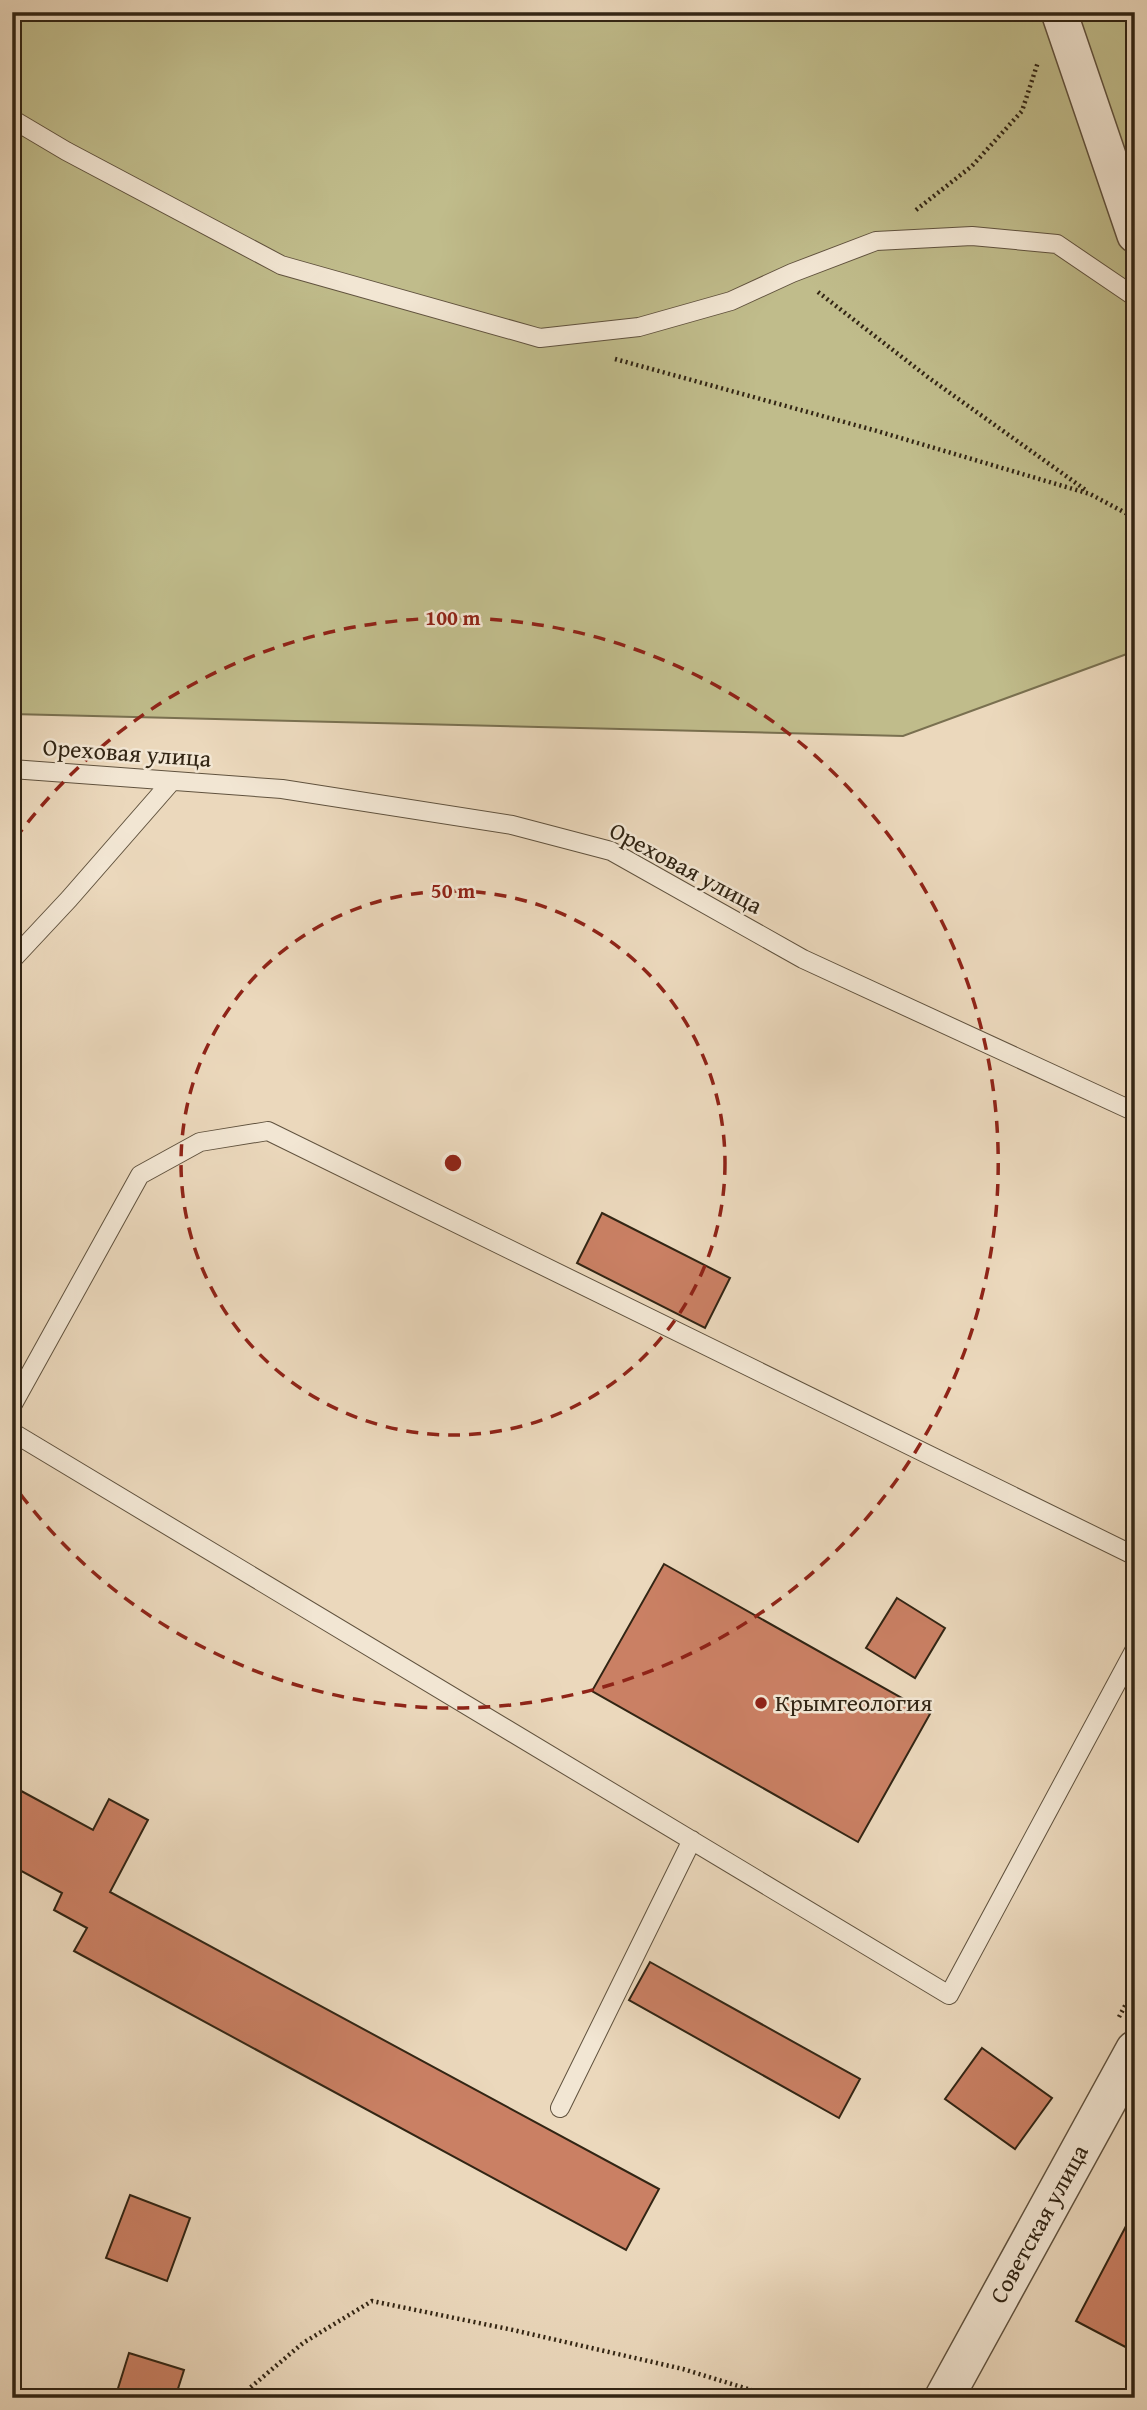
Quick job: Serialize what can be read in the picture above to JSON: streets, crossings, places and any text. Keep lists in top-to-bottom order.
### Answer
{
  "streets": {
    "street": ["Советская улица"],
    "lane": ["Ореховая улица"]
  },
  "places": ["Крымгеология"],
  "rings": ["100 m", "50 m"]
}
